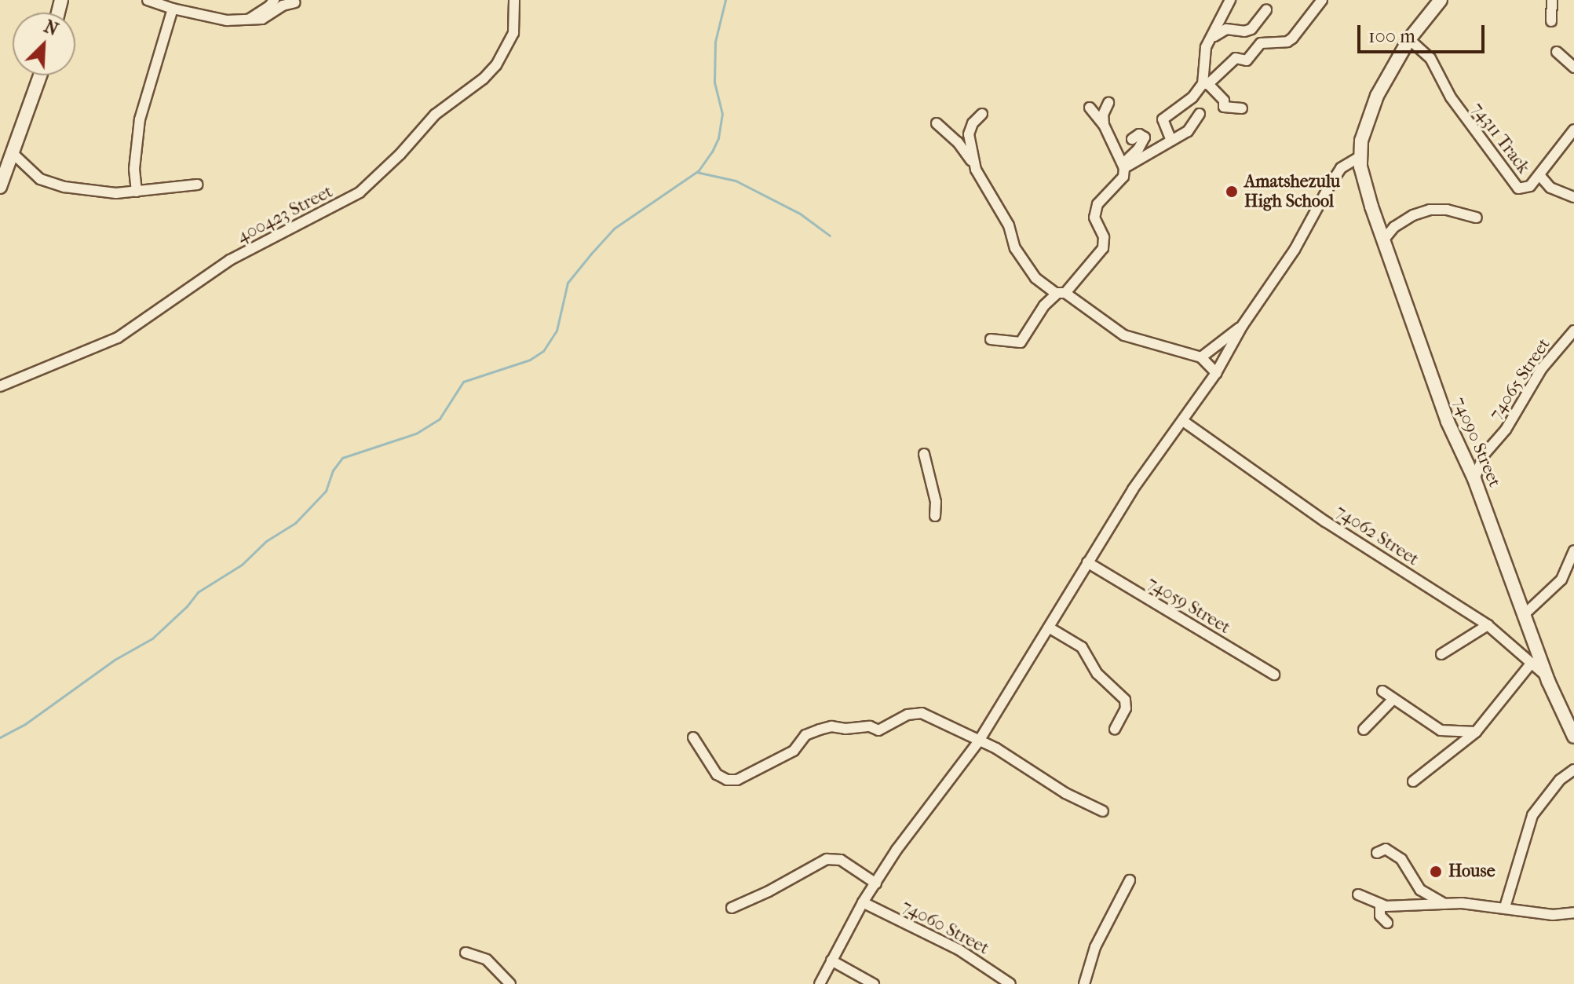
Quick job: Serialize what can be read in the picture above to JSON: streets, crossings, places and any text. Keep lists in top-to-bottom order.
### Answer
{
  "streets": {
    "street": [
      "74311 Track",
      "400423 Street",
      "74065 Street",
      "74090 Street",
      "74062 Street",
      "74059 Street",
      "74060 Street"
    ]
  },
  "crossings": [
    ["74065 Street", "74090 Street"],
    ["74090 Street", "74062 Street"]
  ],
  "places": ["Amatshezulu High School", "House"],
  "scale_bar": "100 m",
  "north": "top right"
}
